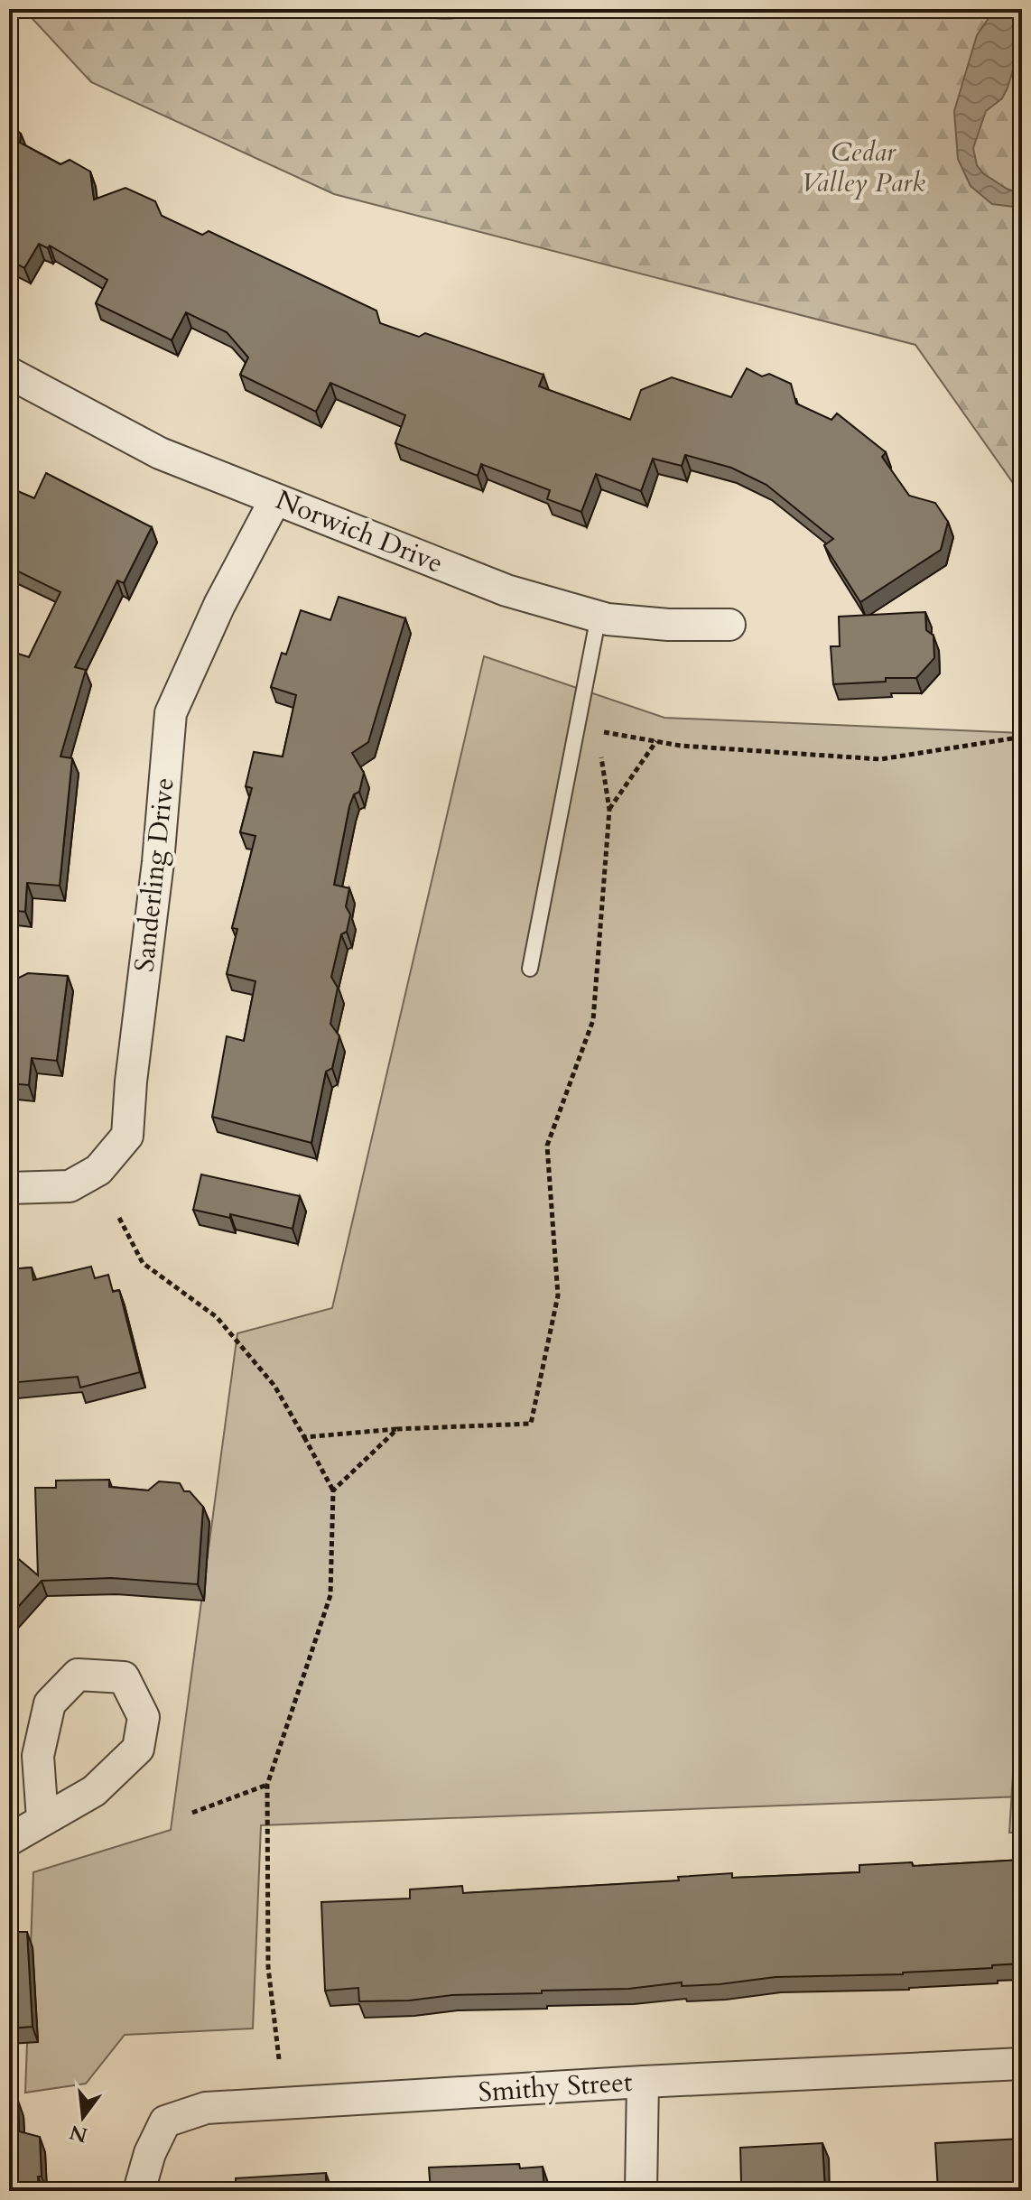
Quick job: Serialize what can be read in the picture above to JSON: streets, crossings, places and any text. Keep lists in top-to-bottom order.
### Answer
{
  "streets": {
    "street": ["Norwich Drive", "Sanderling Drive", "Smithy Street"]
  },
  "crossings": [
    ["Norwich Drive", "Sanderling Drive"]
  ],
  "parks": ["Cedar Valley Park"],
  "north": "bottom"
}
